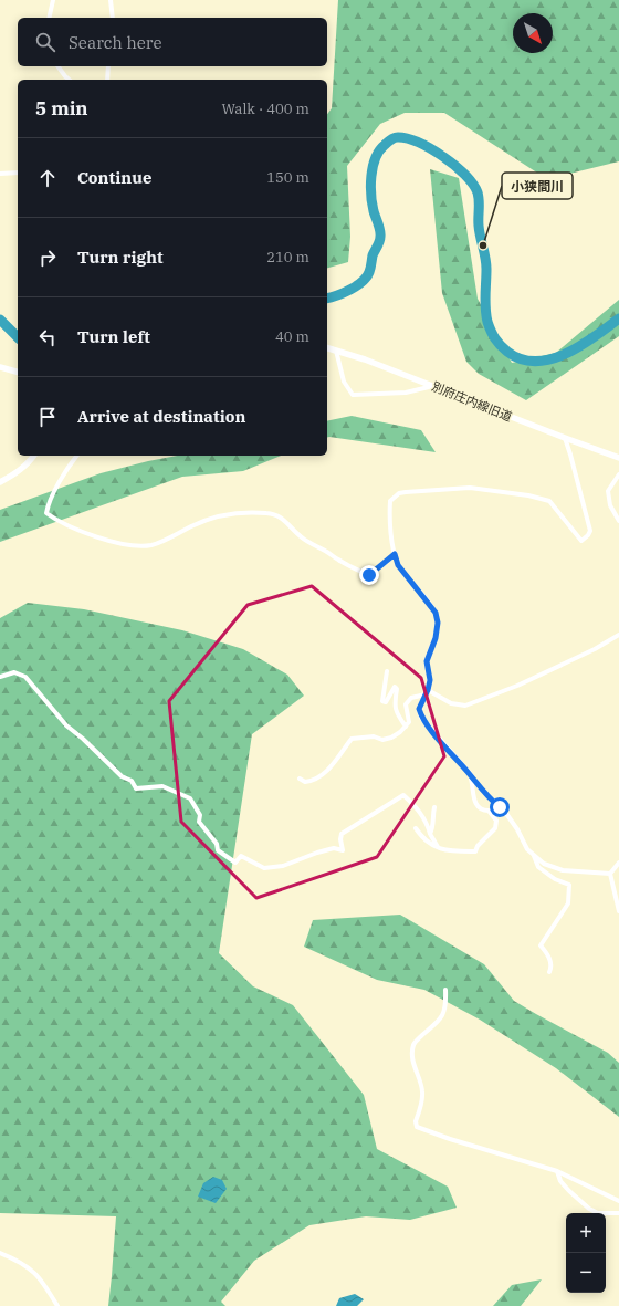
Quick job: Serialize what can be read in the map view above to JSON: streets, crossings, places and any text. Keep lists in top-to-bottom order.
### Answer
{
  "streets": {
    "street": ["別府庄内線旧道"]
  },
  "places": ["小狭間川"],
  "north": "bottom right",
  "page": {
    "search": "Search here",
    "heading": ["5 min", "Walk · 400 m"],
    "list": [
      ["Continue", "150 m"],
      ["Turn right", "210 m"],
      ["Turn left", "40 m"],
      "Arrive at destination"
    ],
    "map_buttons": ["+", "−"]
  }
}
